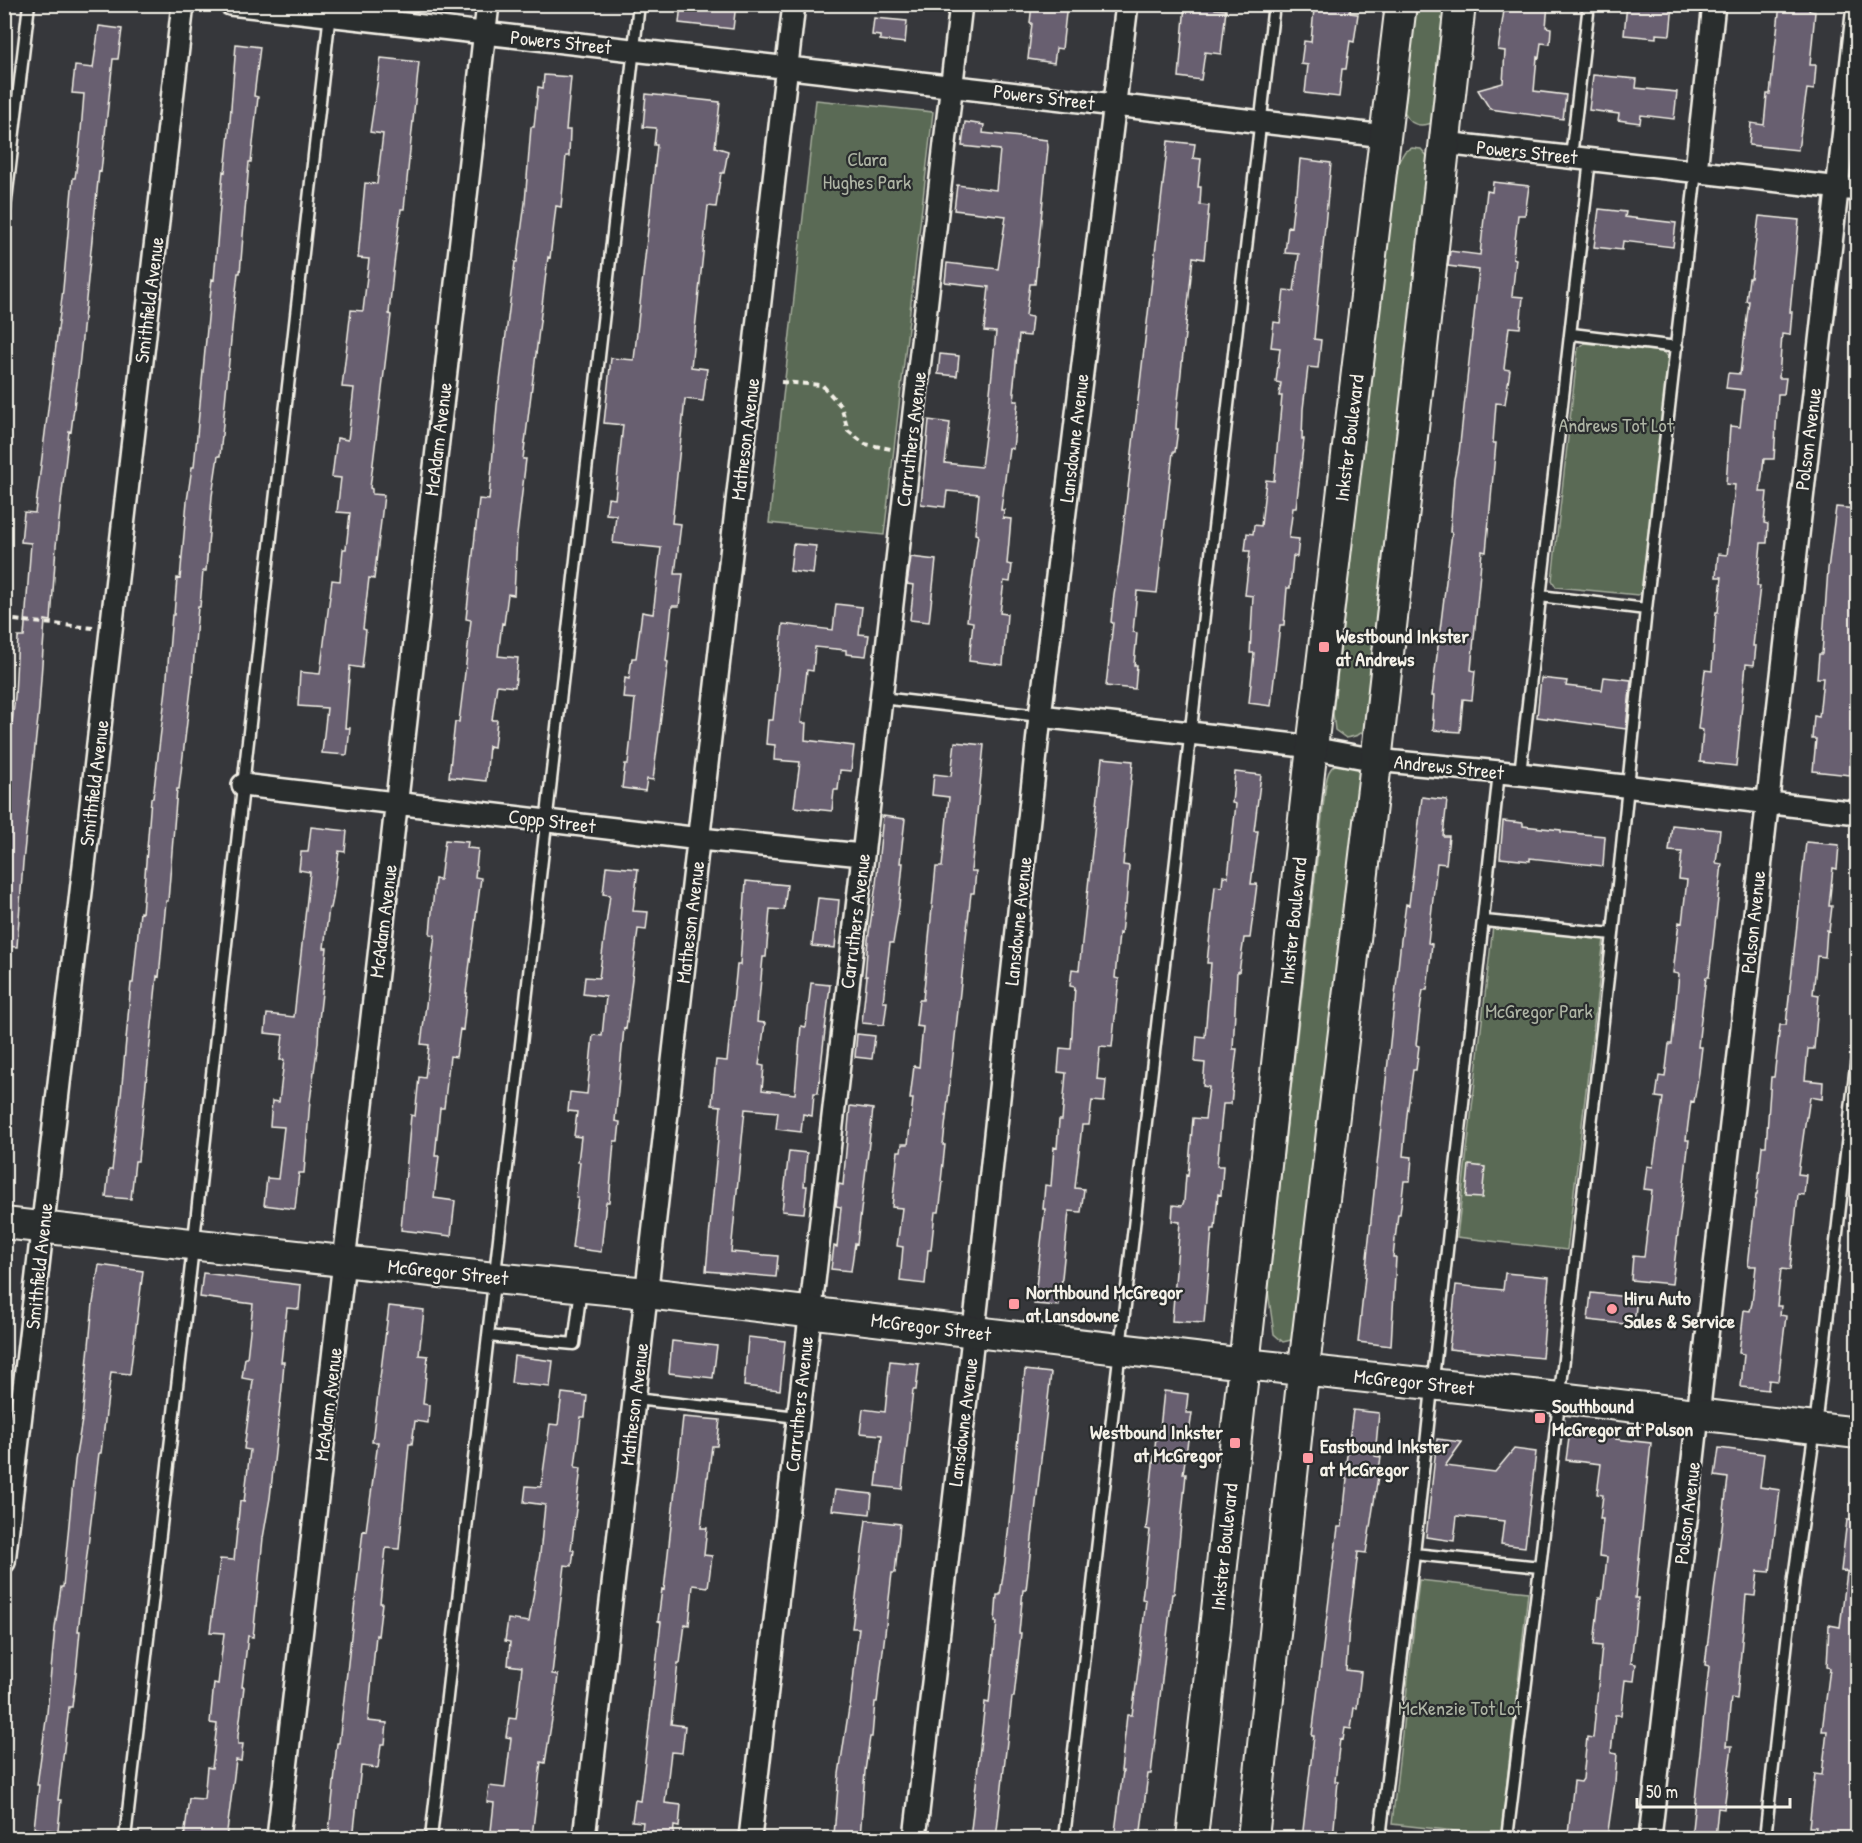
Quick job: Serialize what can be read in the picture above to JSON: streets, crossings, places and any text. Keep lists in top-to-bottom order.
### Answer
{
  "streets": {
    "main road": ["Inkster Boulevard", "McGregor Street"],
    "street": [
      "Powers Street",
      "Smithfield Avenue",
      "Lansdowne Avenue",
      "McAdam Avenue",
      "Matheson Avenue",
      "Carruthers Avenue",
      "Polson Avenue",
      "Andrews Street",
      "Copp Street"
    ]
  },
  "crossings": [
    ["Powers Street", "Lansdowne Avenue"],
    ["Powers Street", "Inkster Boulevard"],
    ["Powers Street", "McAdam Avenue"],
    ["Powers Street", "Matheson Avenue"],
    ["Powers Street", "Carruthers Avenue"],
    ["Powers Street", "Polson Avenue"],
    ["Smithfield Avenue", "McGregor Street"],
    ["Lansdowne Avenue", "Andrews Street"],
    ["Lansdowne Avenue", "McGregor Street"],
    ["Inkster Boulevard", "Andrews Street"],
    ["Inkster Boulevard", "McGregor Street"],
    ["McAdam Avenue", "Copp Street"],
    ["McAdam Avenue", "McGregor Street"],
    ["Matheson Avenue", "Copp Street"],
    ["Matheson Avenue", "McGregor Street"],
    ["Carruthers Avenue", "Copp Street"],
    ["Carruthers Avenue", "McGregor Street"],
    ["Polson Avenue", "Andrews Street"],
    ["Polson Avenue", "McGregor Street"]
  ],
  "parks": [
    "Clara Hughes Park",
    "Andrews Tot Lot",
    "McGregor Park",
    "McKenzie Tot Lot"
  ],
  "places": {
    "transit": [
      "Westbound Inkster at Andrews",
      "Northbound McGregor at Lansdowne",
      "Southbound McGregor at Polson",
      "Westbound Inkster at McGregor",
      "Eastbound Inkster at McGregor"
    ],
    "other": ["Hiru Auto Sales & Service"]
  },
  "scale_bar": "50 m"
}
